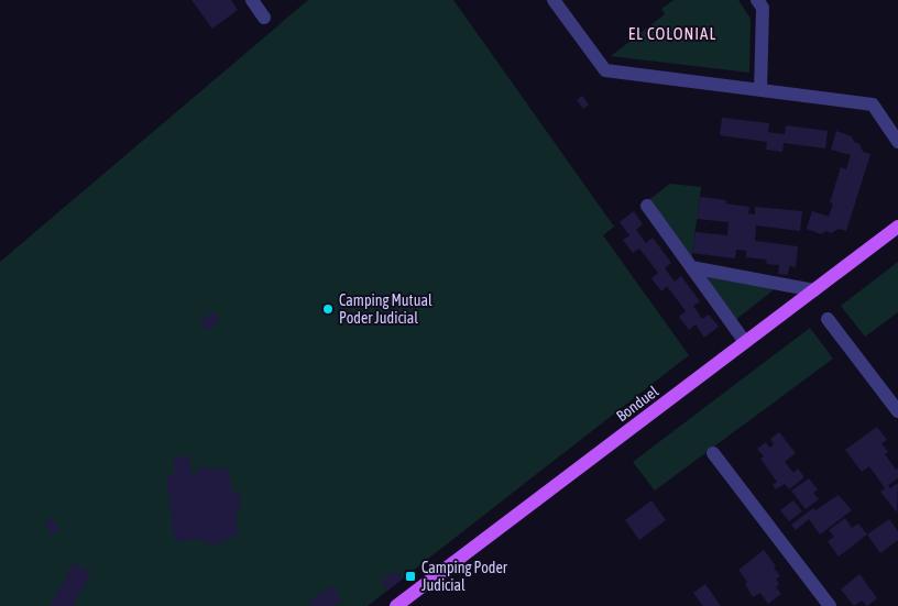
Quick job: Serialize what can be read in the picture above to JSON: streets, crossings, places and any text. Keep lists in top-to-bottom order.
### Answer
{
  "streets": {
    "main road": ["Bonduel"]
  },
  "districts": ["EL COLONIAL"],
  "places": {
    "other": ["Camping Mutual Poder Judicial"],
    "transit": ["Camping Poder Judicial"]
  }
}
